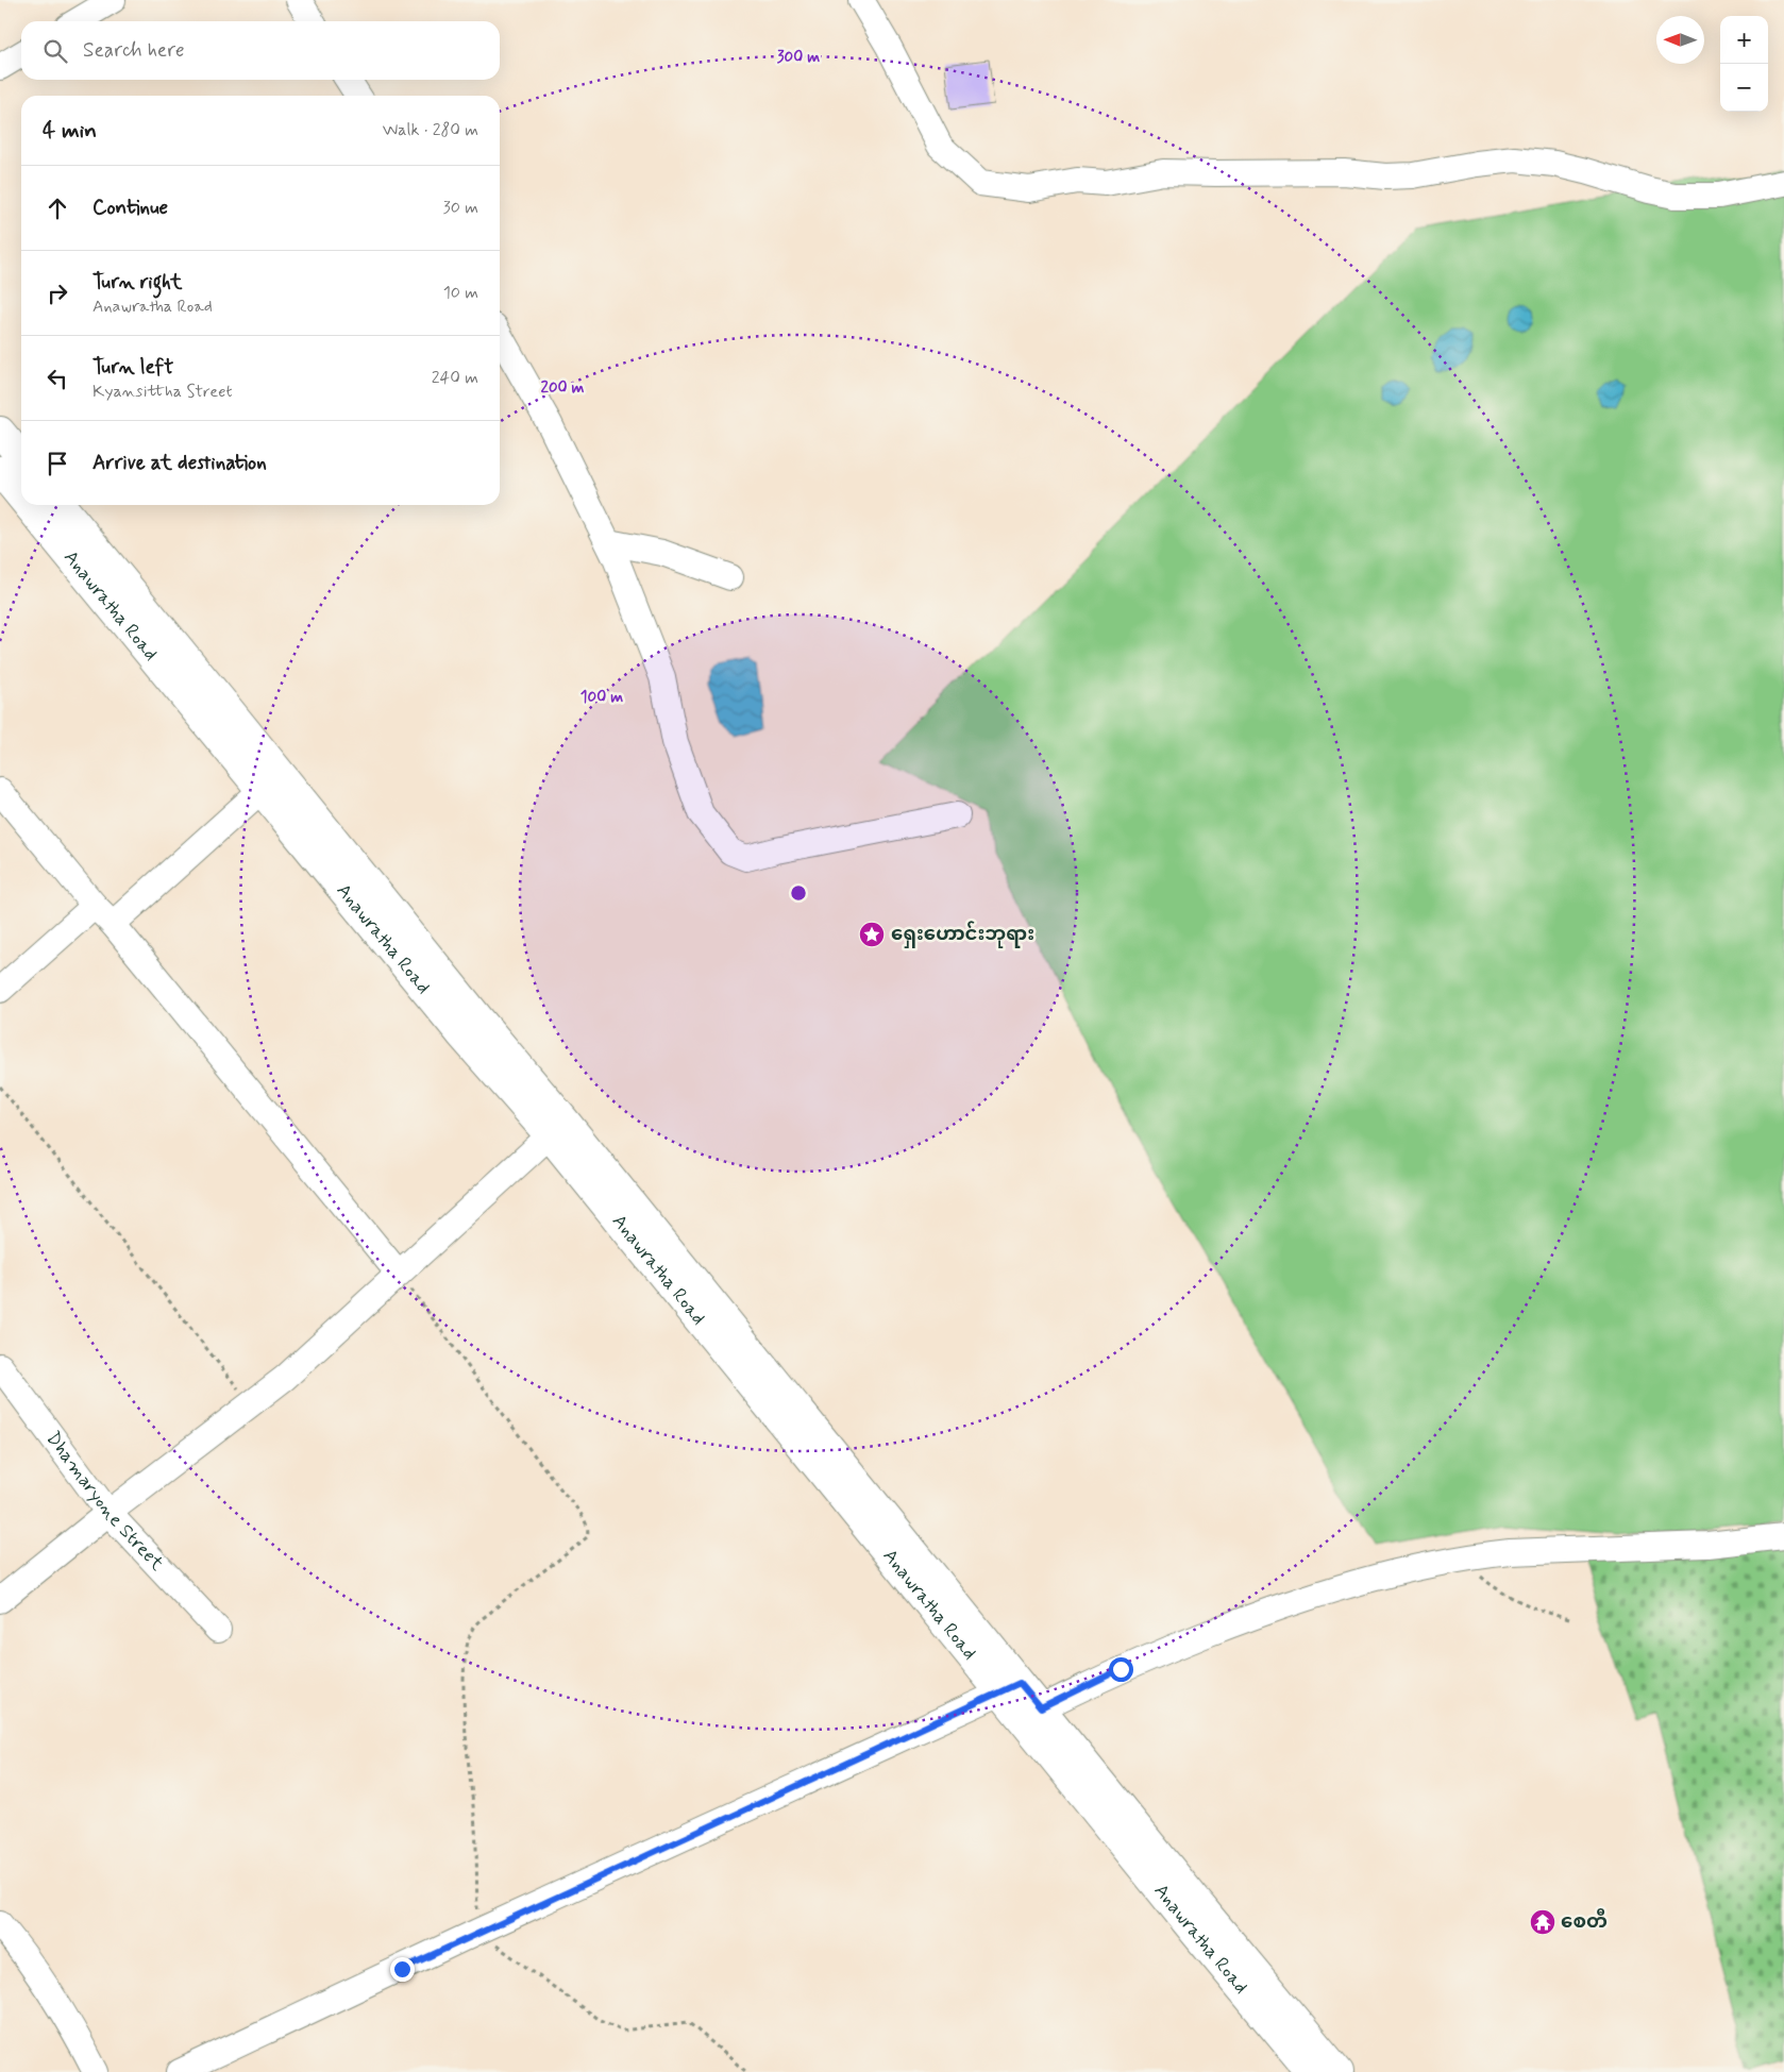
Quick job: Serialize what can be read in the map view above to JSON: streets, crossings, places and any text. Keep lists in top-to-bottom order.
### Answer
{
  "streets": {
    "main road": ["Anawratha Road"],
    "street": ["Dhamaryone Street"]
  },
  "places": {
    "place": ["ရှေးဟောင်းဘုရား"],
    "temple": ["စေတီ"]
  },
  "north": "left",
  "page": {
    "map_buttons": ["+", "−"],
    "search": "Search here",
    "heading": ["4 min", "Walk · 280 m"],
    "list": [
      ["Continue", "30 m"],
      ["Turn right", "Anawratha Road", "10 m"],
      ["Turn left", "Kyansittha Street", "240 m"],
      "Arrive at destination"
    ]
  },
  "rings": ["300 m", "200 m", "100 m"]
}
